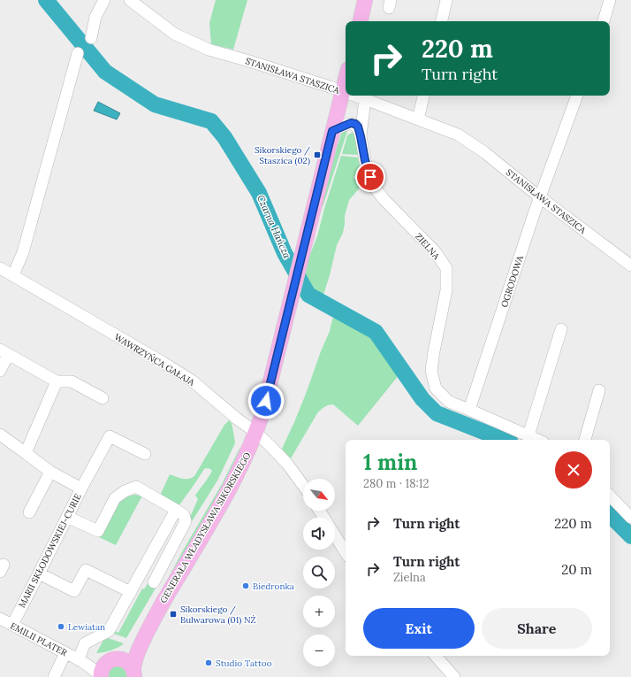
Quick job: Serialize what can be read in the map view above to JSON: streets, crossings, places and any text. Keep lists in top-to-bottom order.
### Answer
{
  "streets": {
    "main road": ["GENERAŁA WŁADYSŁAWA SIKORSKIEGO"],
    "street": [
      "STANISŁAWA STASZICA",
      "ZIELNA",
      "OGRODOWA",
      "WAWRZYŃCA GAŁAJA",
      "MARII SKŁODOWSKIEJ-CURIE",
      "EMILII PLATER"
    ]
  },
  "crossings": [
    ["STANISŁAWA STASZICA", "ZIELNA"],
    ["STANISŁAWA STASZICA", "OGRODOWA"],
    ["STANISŁAWA STASZICA", "GENERAŁA WŁADYSŁAWA SIKORSKIEGO"],
    ["ZIELNA", "OGRODOWA"],
    ["WAWRZYŃCA GAŁAJA", "GENERAŁA WŁADYSŁAWA SIKORSKIEGO"],
    ["GENERAŁA WŁADYSŁAWA SIKORSKIEGO", "EMILII PLATER"],
    ["MARII SKŁODOWSKIEJ-CURIE", "EMILII PLATER"]
  ],
  "water": ["Czarna Hańcza"],
  "places": {
    "transit": ["Sikorskiego / Staszica (02)", "Sikorskiego / Bulwarowa (01) NŻ"],
    "other": ["Biedronka", "Lewiatan", "Studio Tattoo"]
  },
  "north": "bottom right",
  "page": {
    "turn": ["220 m", "Turn right"],
    "heading": ["1 min", "280 m · 18:12"],
    "map_buttons": ["+", "−"],
    "list": [
      {
        "name": "Turn right",
        "value": "220 m"
      },
      {
        "name": "Turn right",
        "note": "Zielna",
        "value": "20 m"
      }
    ],
    "buttons": ["Exit", "Share"]
  }
}
